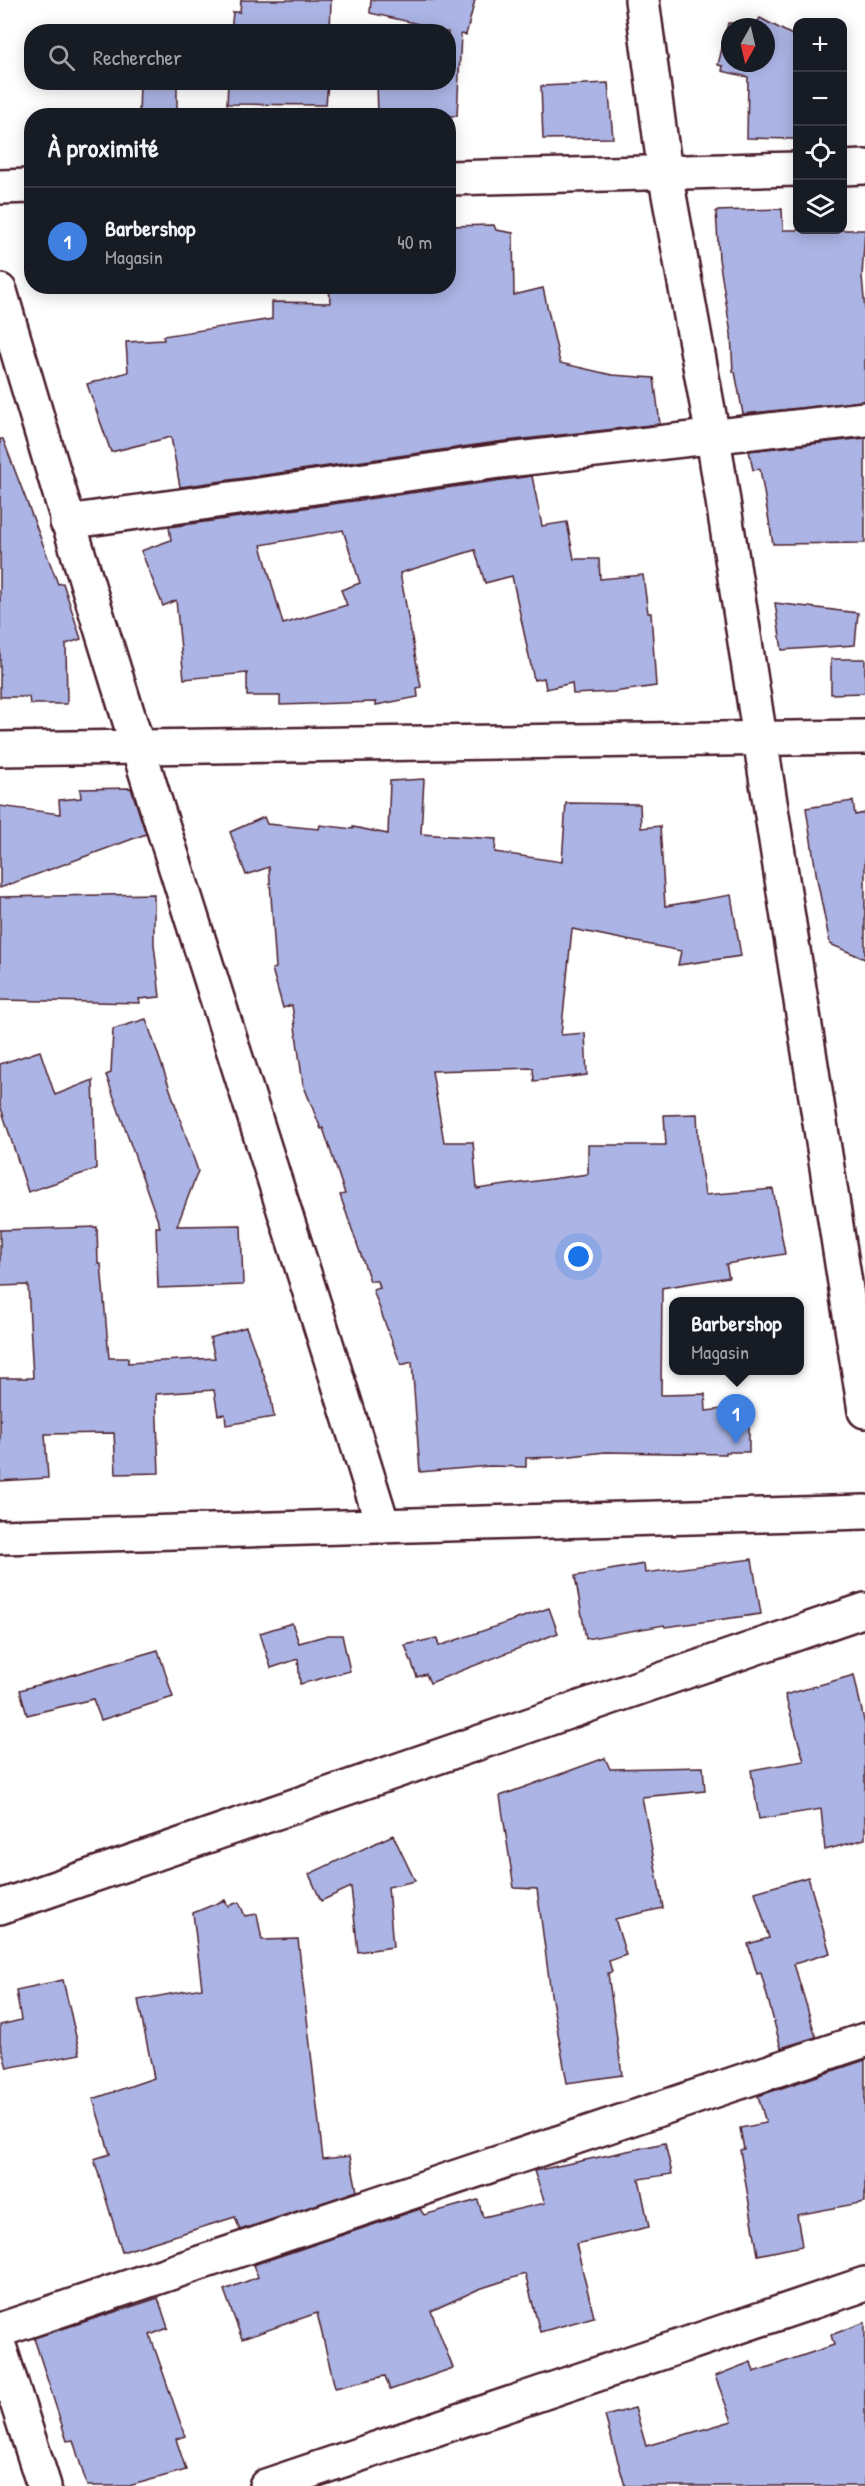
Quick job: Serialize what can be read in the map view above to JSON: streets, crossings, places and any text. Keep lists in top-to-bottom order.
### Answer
{
  "north": "bottom",
  "page": {
    "map_buttons": ["+", "−"],
    "search": "Rechercher",
    "heading": "À proximité",
    "list": [
      {
        "mark": "1",
        "name": "Barbershop",
        "note": "Magasin",
        "value": "40 m"
      }
    ],
    "popup": ["Barbershop", "Magasin"],
    "pins": "1"
  }
}
